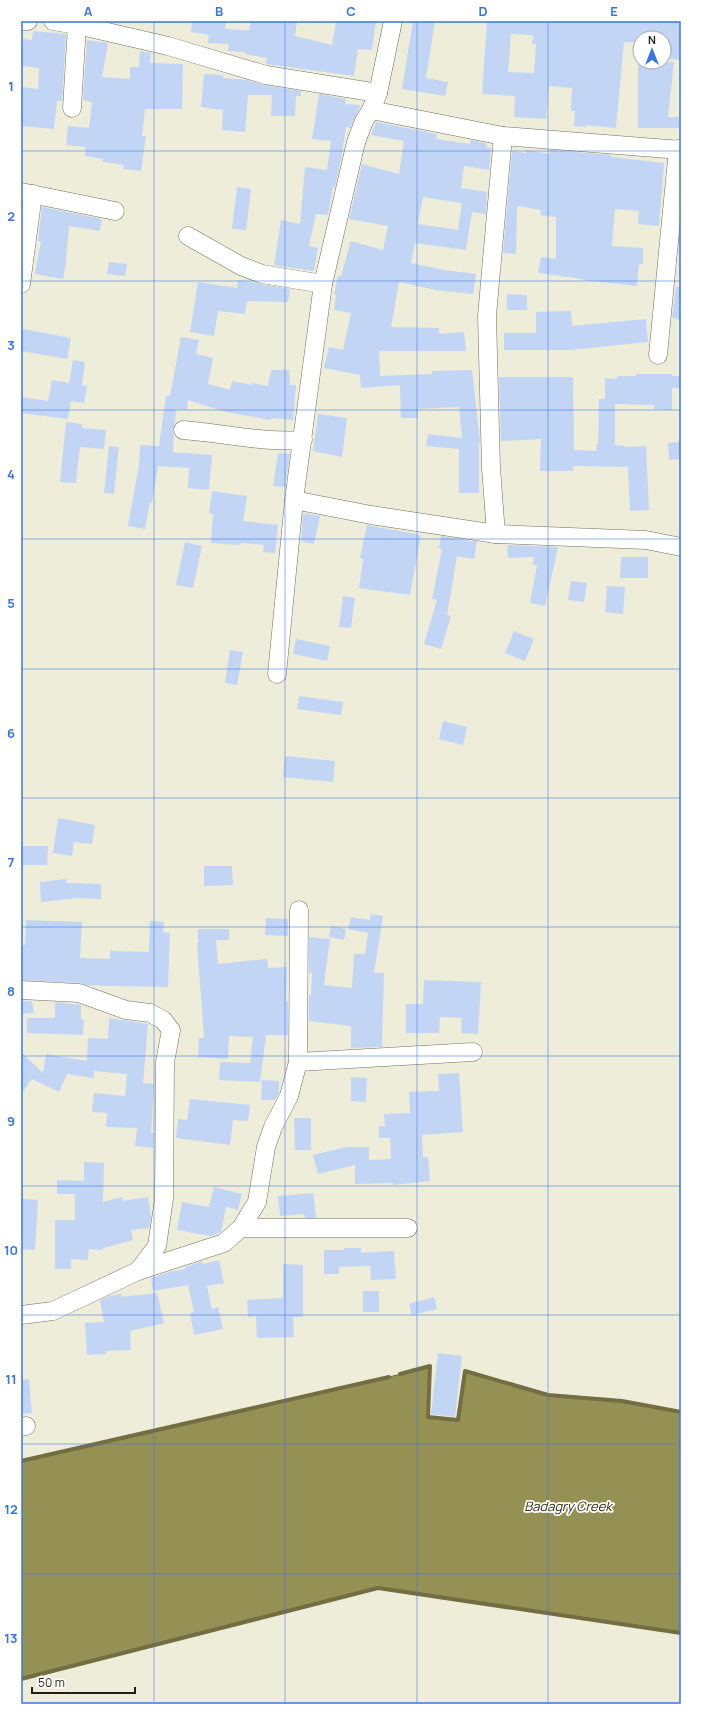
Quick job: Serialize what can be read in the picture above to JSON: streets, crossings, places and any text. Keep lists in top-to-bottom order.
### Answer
{
  "water": ["Badagry Creek"],
  "scale_bar": "50 m",
  "north": "top",
  "grid": {
    "columns": [
      "A",
      "B",
      "C",
      "D",
      "E"
    ],
    "rows": [
      "1",
      "2",
      "3",
      "4",
      "5",
      "6",
      "7",
      "8",
      "9",
      "10",
      "11",
      "12",
      "13"
    ]
  }
}
